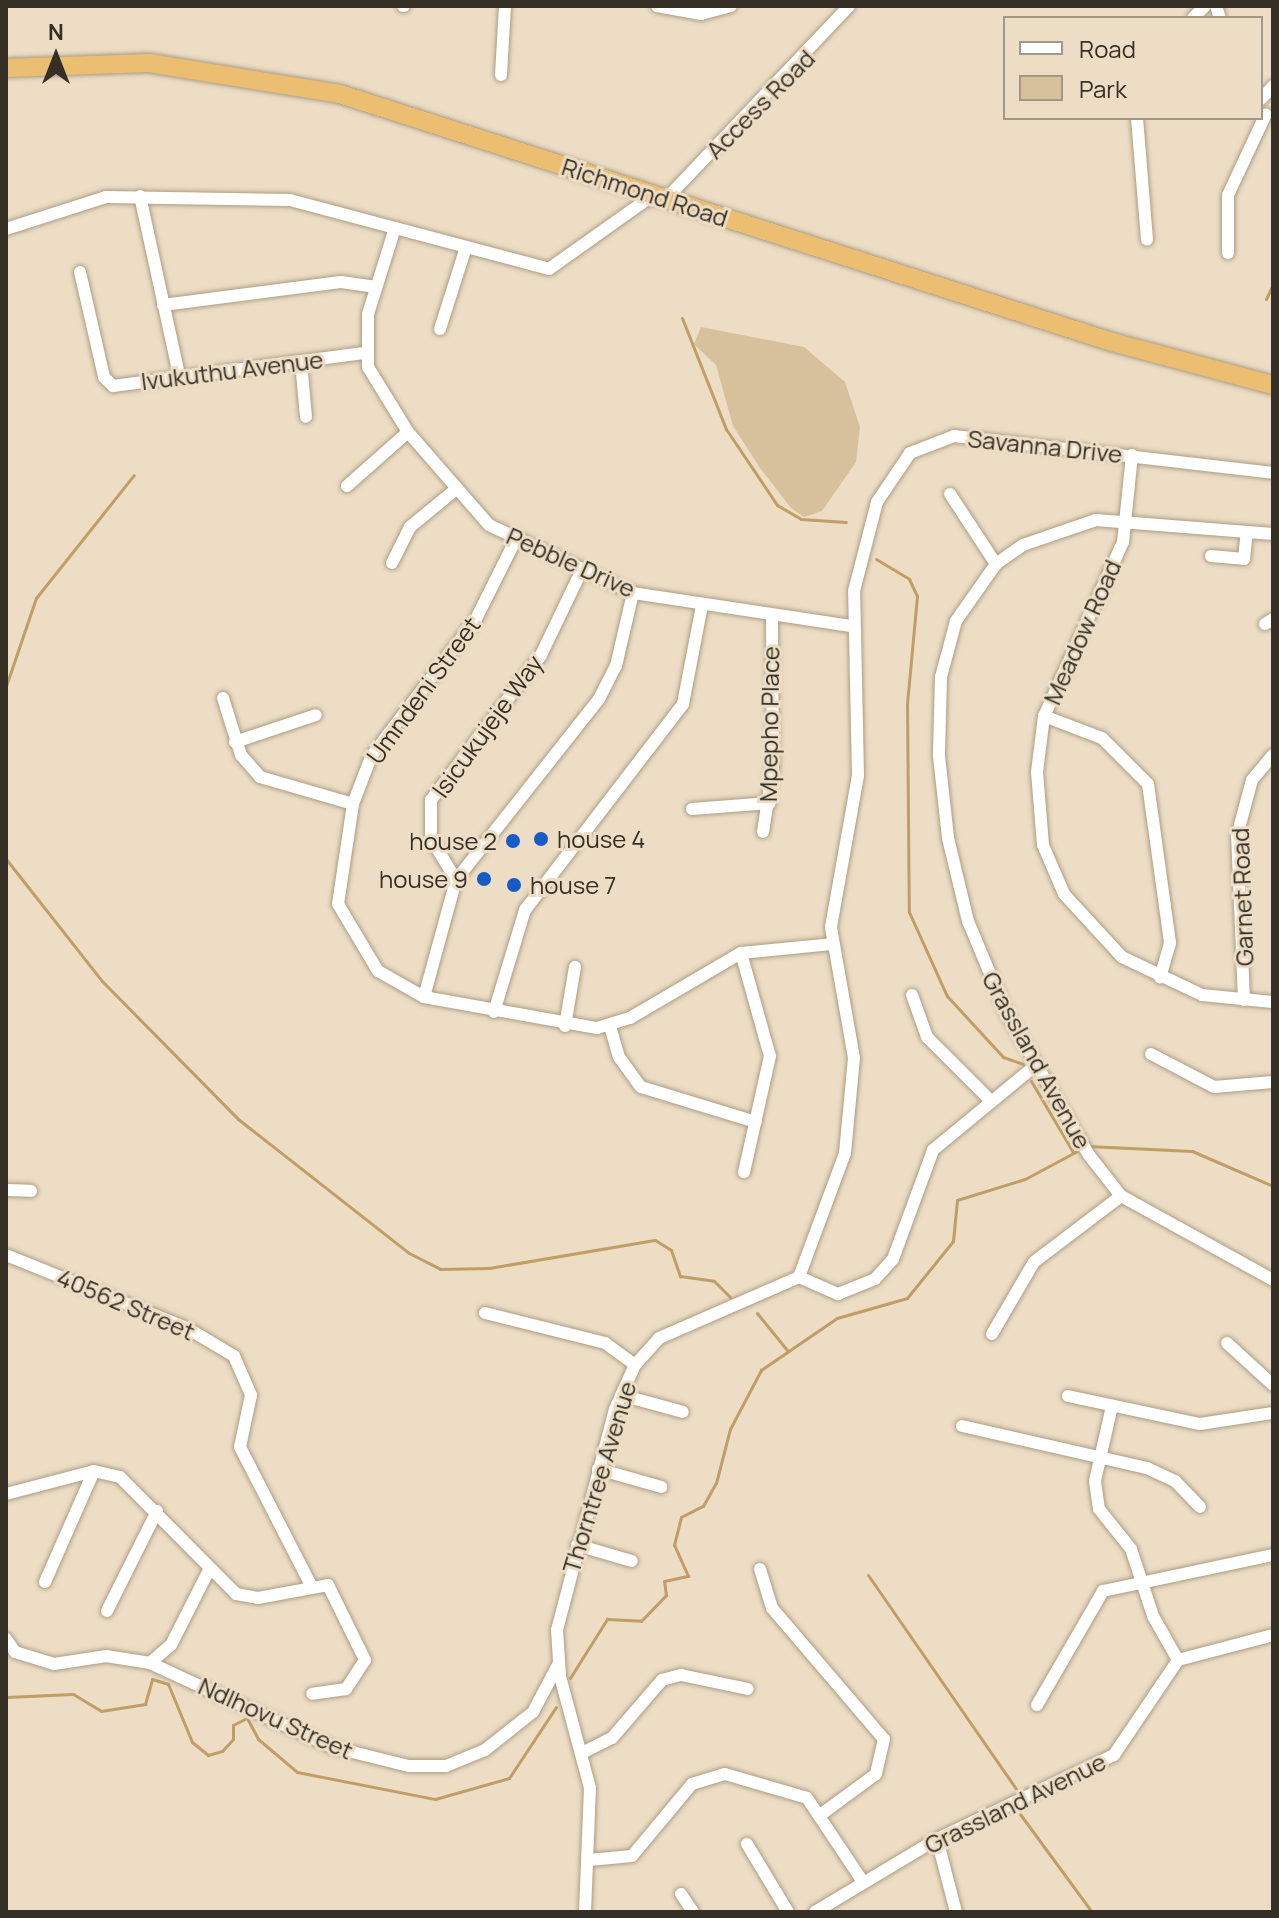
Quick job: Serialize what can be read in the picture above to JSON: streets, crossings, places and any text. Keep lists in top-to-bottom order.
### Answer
{
  "streets": {
    "highway": ["Richmond Road"],
    "street": [
      "Access Road",
      "Ivukuthu Avenue",
      "Savanna Drive",
      "Pebble Drive",
      "Meadow Road",
      "Umndeni Street",
      "Mpepho Place",
      "Isicukujeje Way",
      "Garnet Road",
      "Grassland Avenue",
      "40562 Street",
      "Thorntree Avenue",
      "Ndlhovu Street"
    ]
  },
  "crossings": [
    ["Access Road", "Richmond Road"],
    ["Ivukuthu Avenue", "Pebble Drive"],
    ["Savanna Drive", "Pebble Drive"],
    ["Savanna Drive", "Meadow Road"],
    ["Pebble Drive", "Umndeni Street"],
    ["Pebble Drive", "Mpepho Place"],
    ["Pebble Drive", "Isicukujeje Way"],
    ["Meadow Road", "Garnet Road"],
    ["Meadow Road", "Grassland Avenue"],
    ["Thorntree Avenue", "Ndlhovu Street"]
  ],
  "places": [
    "house 4",
    "house 2",
    "house 9",
    "house 7"
  ],
  "legend": ["Road", "Park"],
  "north": "top"
}
